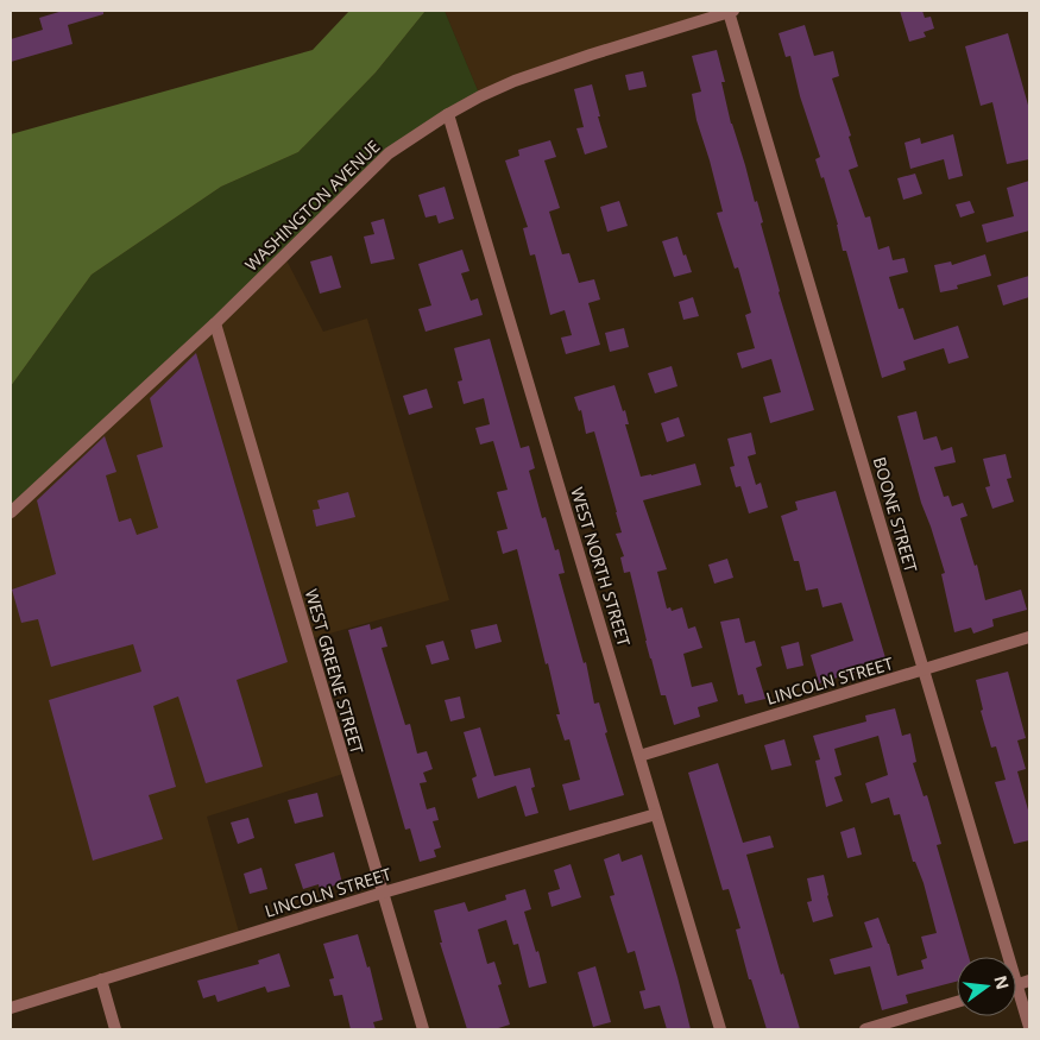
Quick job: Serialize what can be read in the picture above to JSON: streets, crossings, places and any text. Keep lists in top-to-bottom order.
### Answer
{
  "streets": {
    "street": [
      "WASHINGTON AVENUE",
      "BOONE STREET",
      "WEST NORTH STREET",
      "WEST GREENE STREET",
      "LINCOLN STREET"
    ]
  },
  "crossings": [
    ["WASHINGTON AVENUE", "BOONE STREET"],
    ["WASHINGTON AVENUE", "WEST NORTH STREET"],
    ["WASHINGTON AVENUE", "WEST GREENE STREET"],
    ["BOONE STREET", "LINCOLN STREET"],
    ["WEST NORTH STREET", "LINCOLN STREET"],
    ["WEST GREENE STREET", "LINCOLN STREET"]
  ],
  "north": "right"
}
